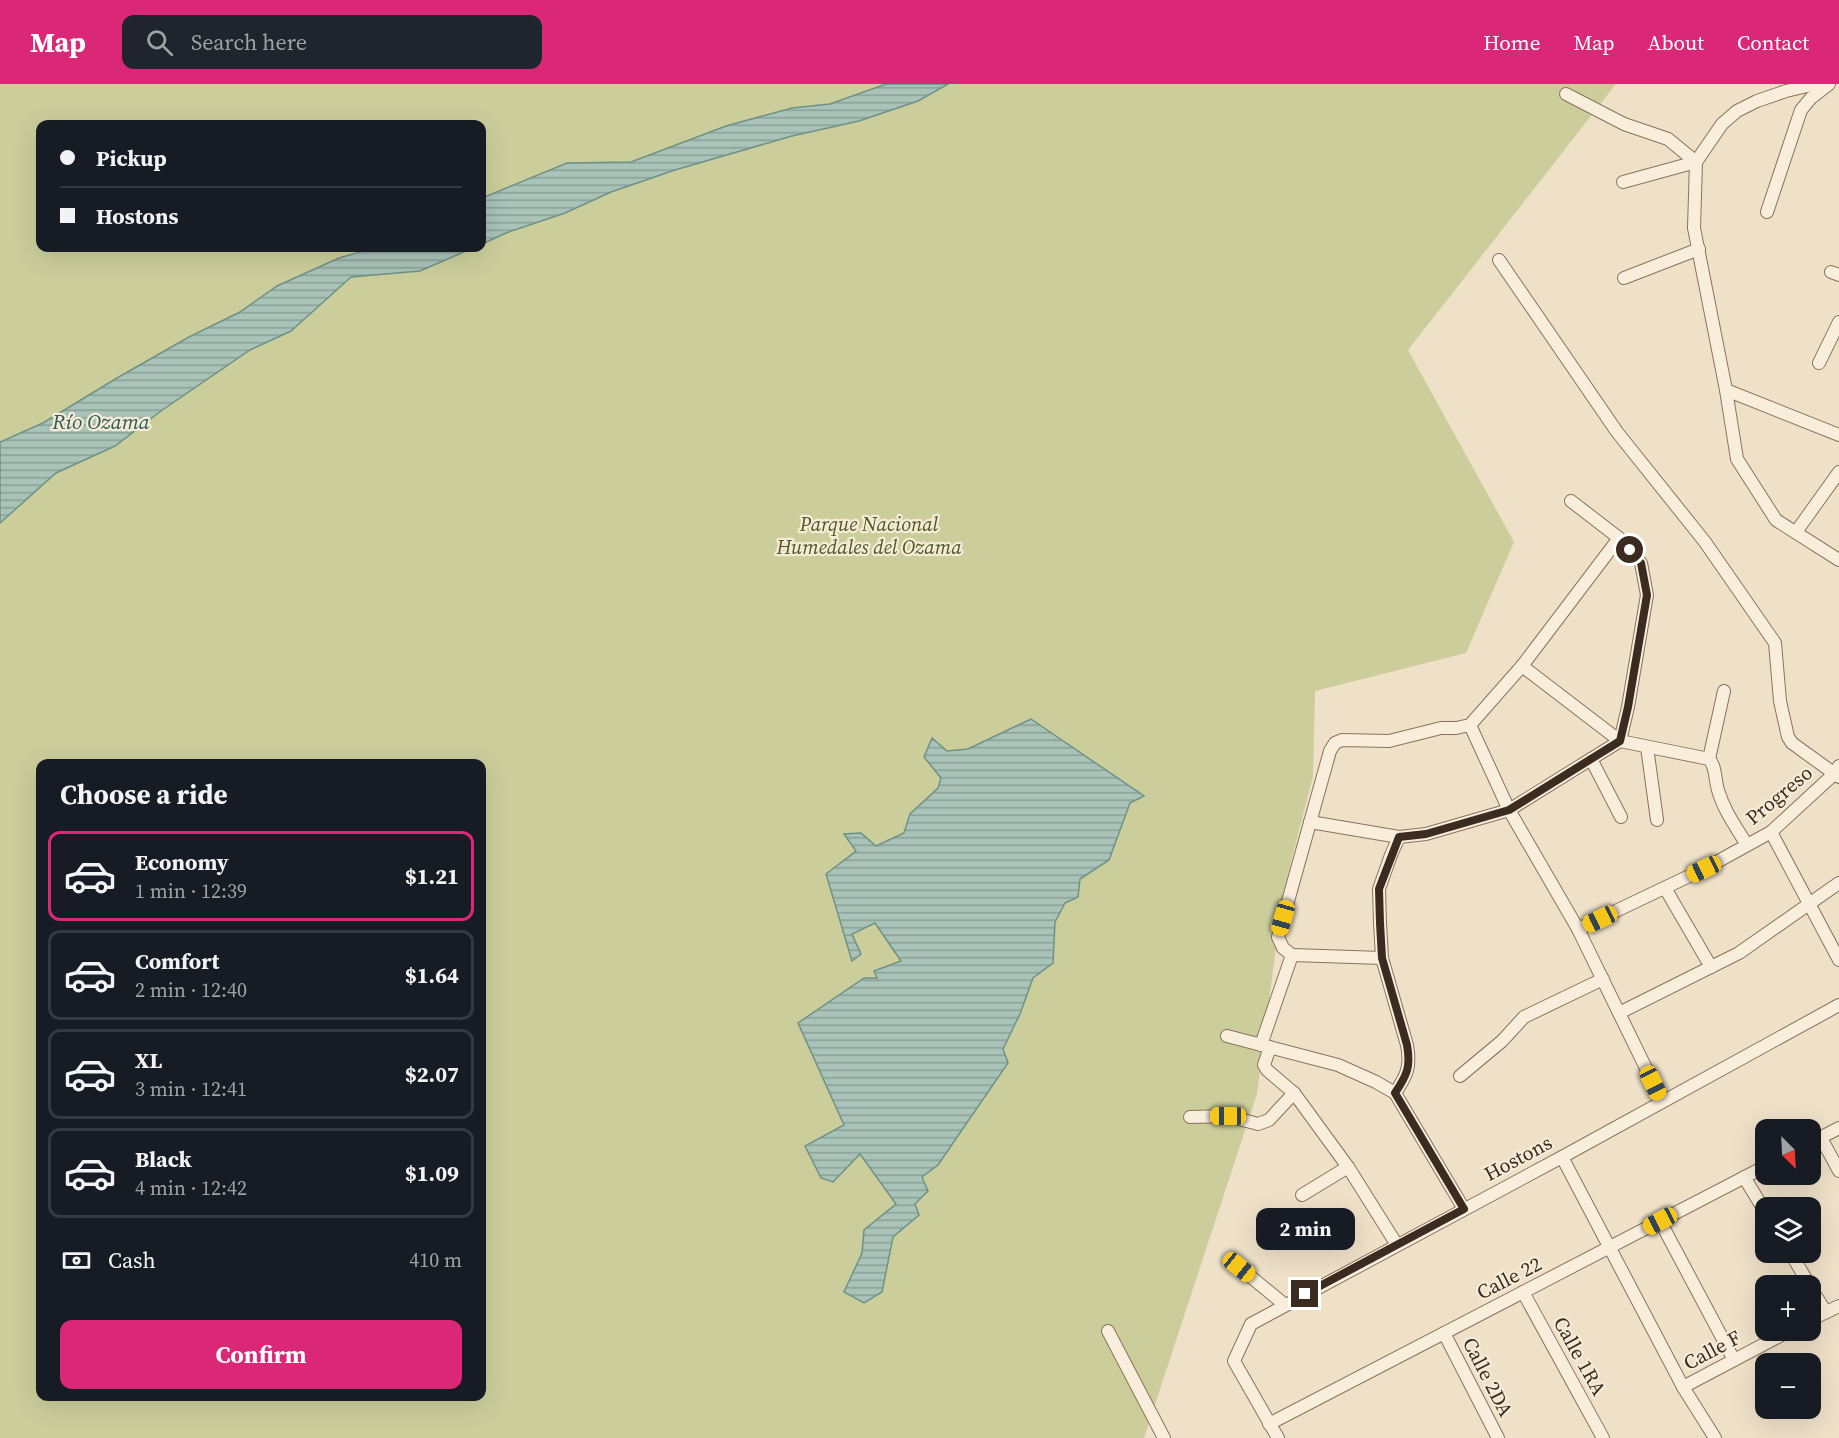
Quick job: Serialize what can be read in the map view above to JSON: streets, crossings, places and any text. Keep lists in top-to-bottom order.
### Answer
{
  "streets": {
    "street": [
      "Progreso",
      "Hostons",
      "Calle 22",
      "Calle F",
      "Calle 1RA",
      "Calle 2DA"
    ]
  },
  "crossings": [
    ["Hostons", "Calle 22"],
    ["Calle 22", "Calle 1RA"],
    ["Calle 22", "Calle 2DA"]
  ],
  "water": ["Río Ozama"],
  "parks": ["Parque Nacional Humedales del Ozama"],
  "north": "bottom right",
  "page": {
    "header": "Map",
    "search": "Search here",
    "nav": [
      "Home",
      "Map",
      "About",
      "Contact"
    ],
    "banner": ["Pickup", "Hostons"],
    "heading": "Choose a ride",
    "list": [
      {
        "name": "Economy",
        "note": "1 min · 12:39",
        "value": "$1.21"
      },
      {
        "name": "Comfort",
        "note": "2 min · 12:40",
        "value": "$1.64"
      },
      {
        "name": "XL",
        "note": "3 min · 12:41",
        "value": "$2.07"
      },
      {
        "name": "Black",
        "note": "4 min · 12:42",
        "value": "$1.09"
      }
    ],
    "map_buttons": ["+", "−"],
    "bubble": "2 min",
    "pay": ["Cash", "410 m"],
    "buttons": "Confirm"
  }
}
